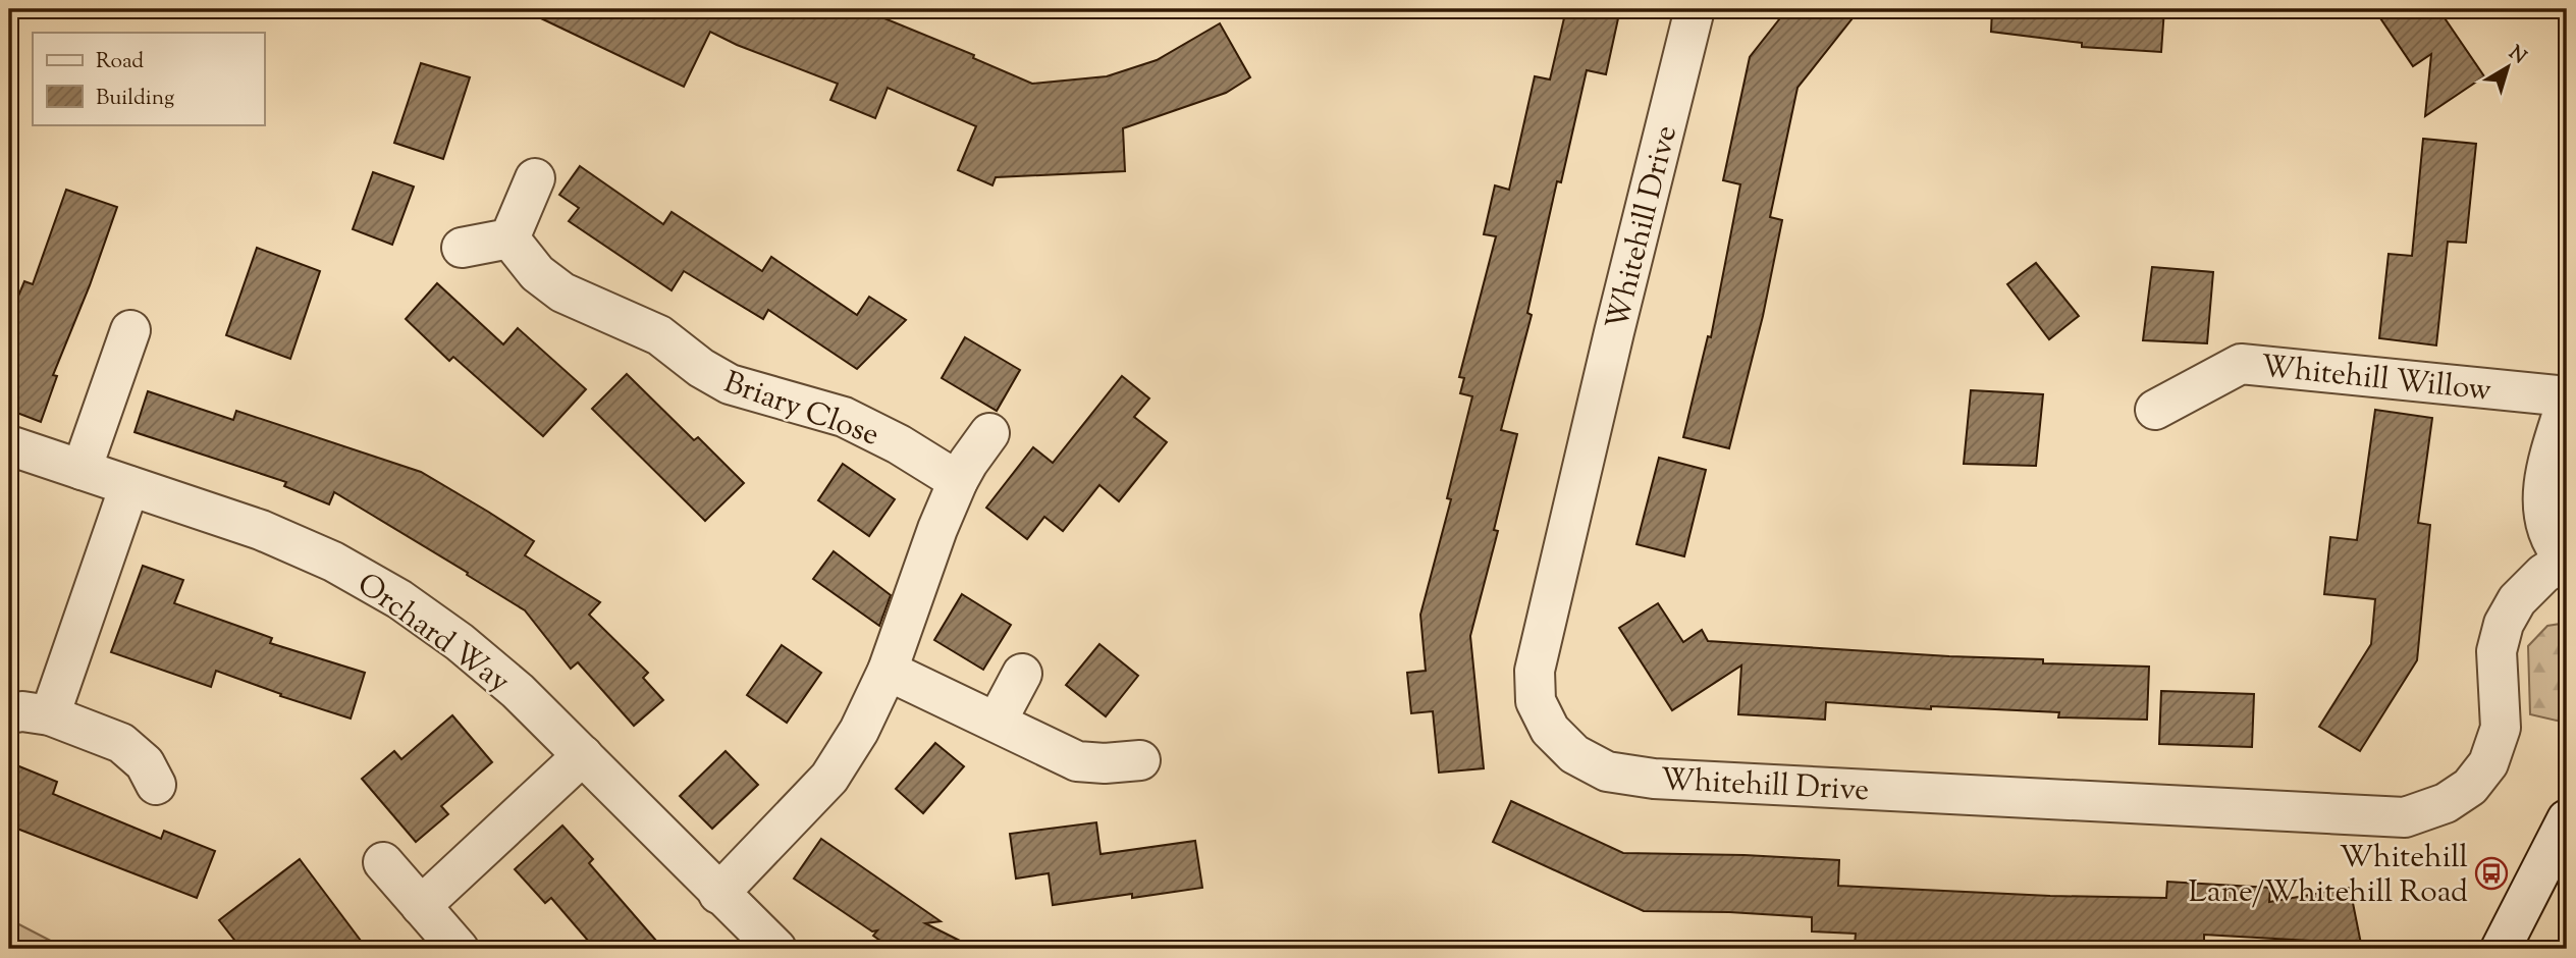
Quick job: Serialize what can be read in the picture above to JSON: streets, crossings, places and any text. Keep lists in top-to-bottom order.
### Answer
{
  "streets": {
    "street": [
      "Whitehill Drive",
      "Whitehill Willow",
      "Briary Close",
      "Orchard Way"
    ]
  },
  "places": {
    "bus stop": ["Whitehill Lane/Whitehill Road"]
  },
  "legend": ["Road", "Building"],
  "north": "top right"
}
